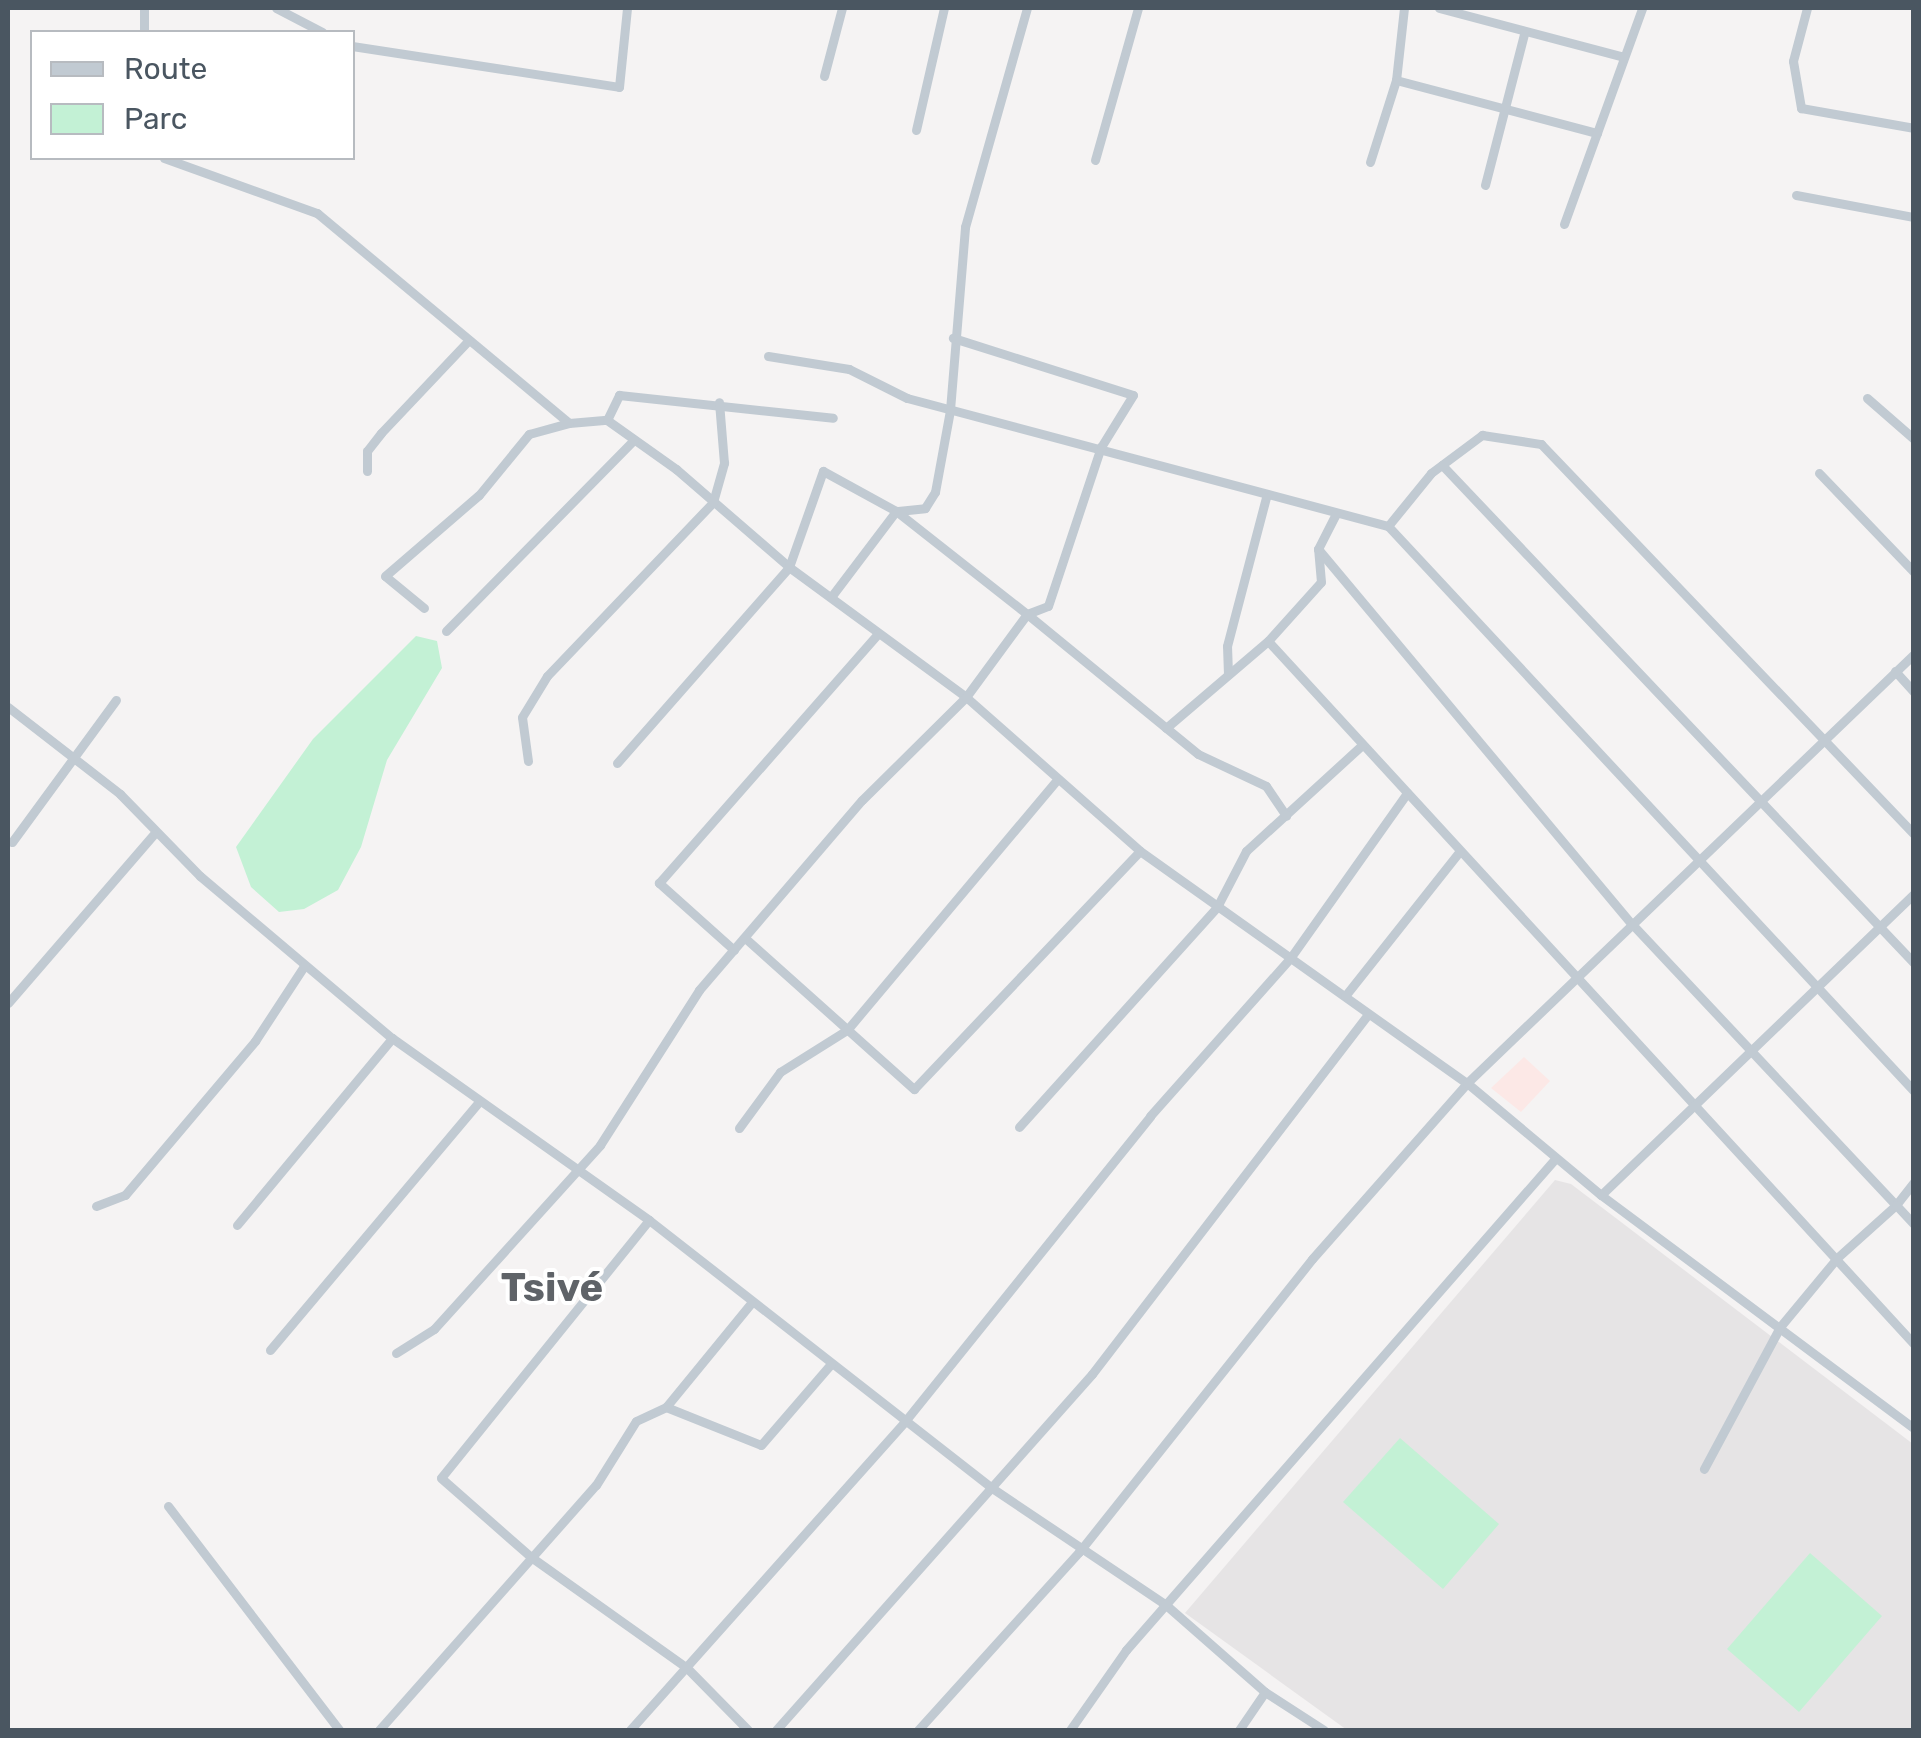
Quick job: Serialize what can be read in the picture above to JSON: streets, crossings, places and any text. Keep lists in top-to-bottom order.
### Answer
{
  "districts": ["Tsivé"],
  "legend": ["Route", "Parc"]
}
